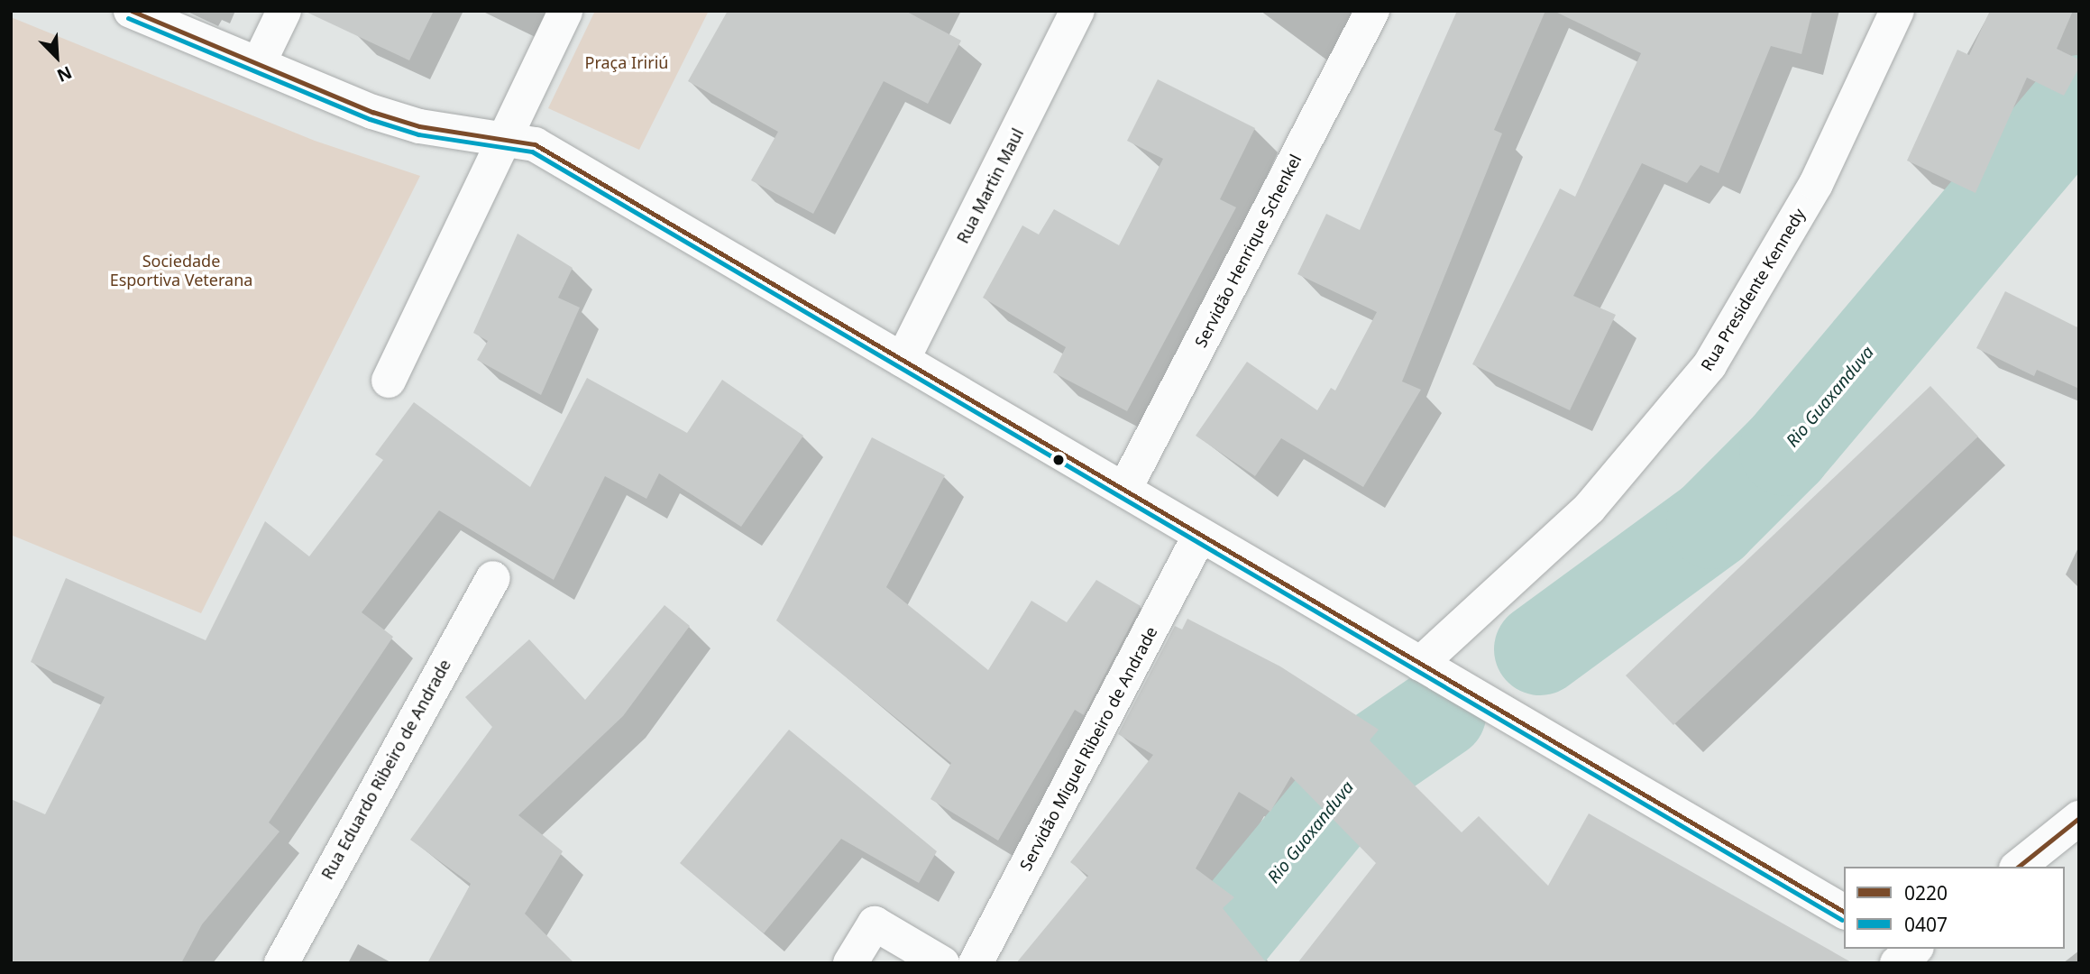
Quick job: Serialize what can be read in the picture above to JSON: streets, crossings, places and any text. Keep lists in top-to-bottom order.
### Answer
{
  "streets": {
    "street": [
      "Rua Martin Maul",
      "Servidão Henrique Schenkel",
      "Rua Presidente Kennedy",
      "Servidão Miguel Ribeiro de Andrade",
      "Rua Eduardo Ribeiro de Andrade"
    ]
  },
  "water": ["Rio Guaxanduva"],
  "parks": ["Praça Iririú", "Sociedade Esportiva Veterana"],
  "lines": ["transit line 0220", "transit line 0407"],
  "legend": ["0220", "0407"],
  "north": "bottom right"
}
